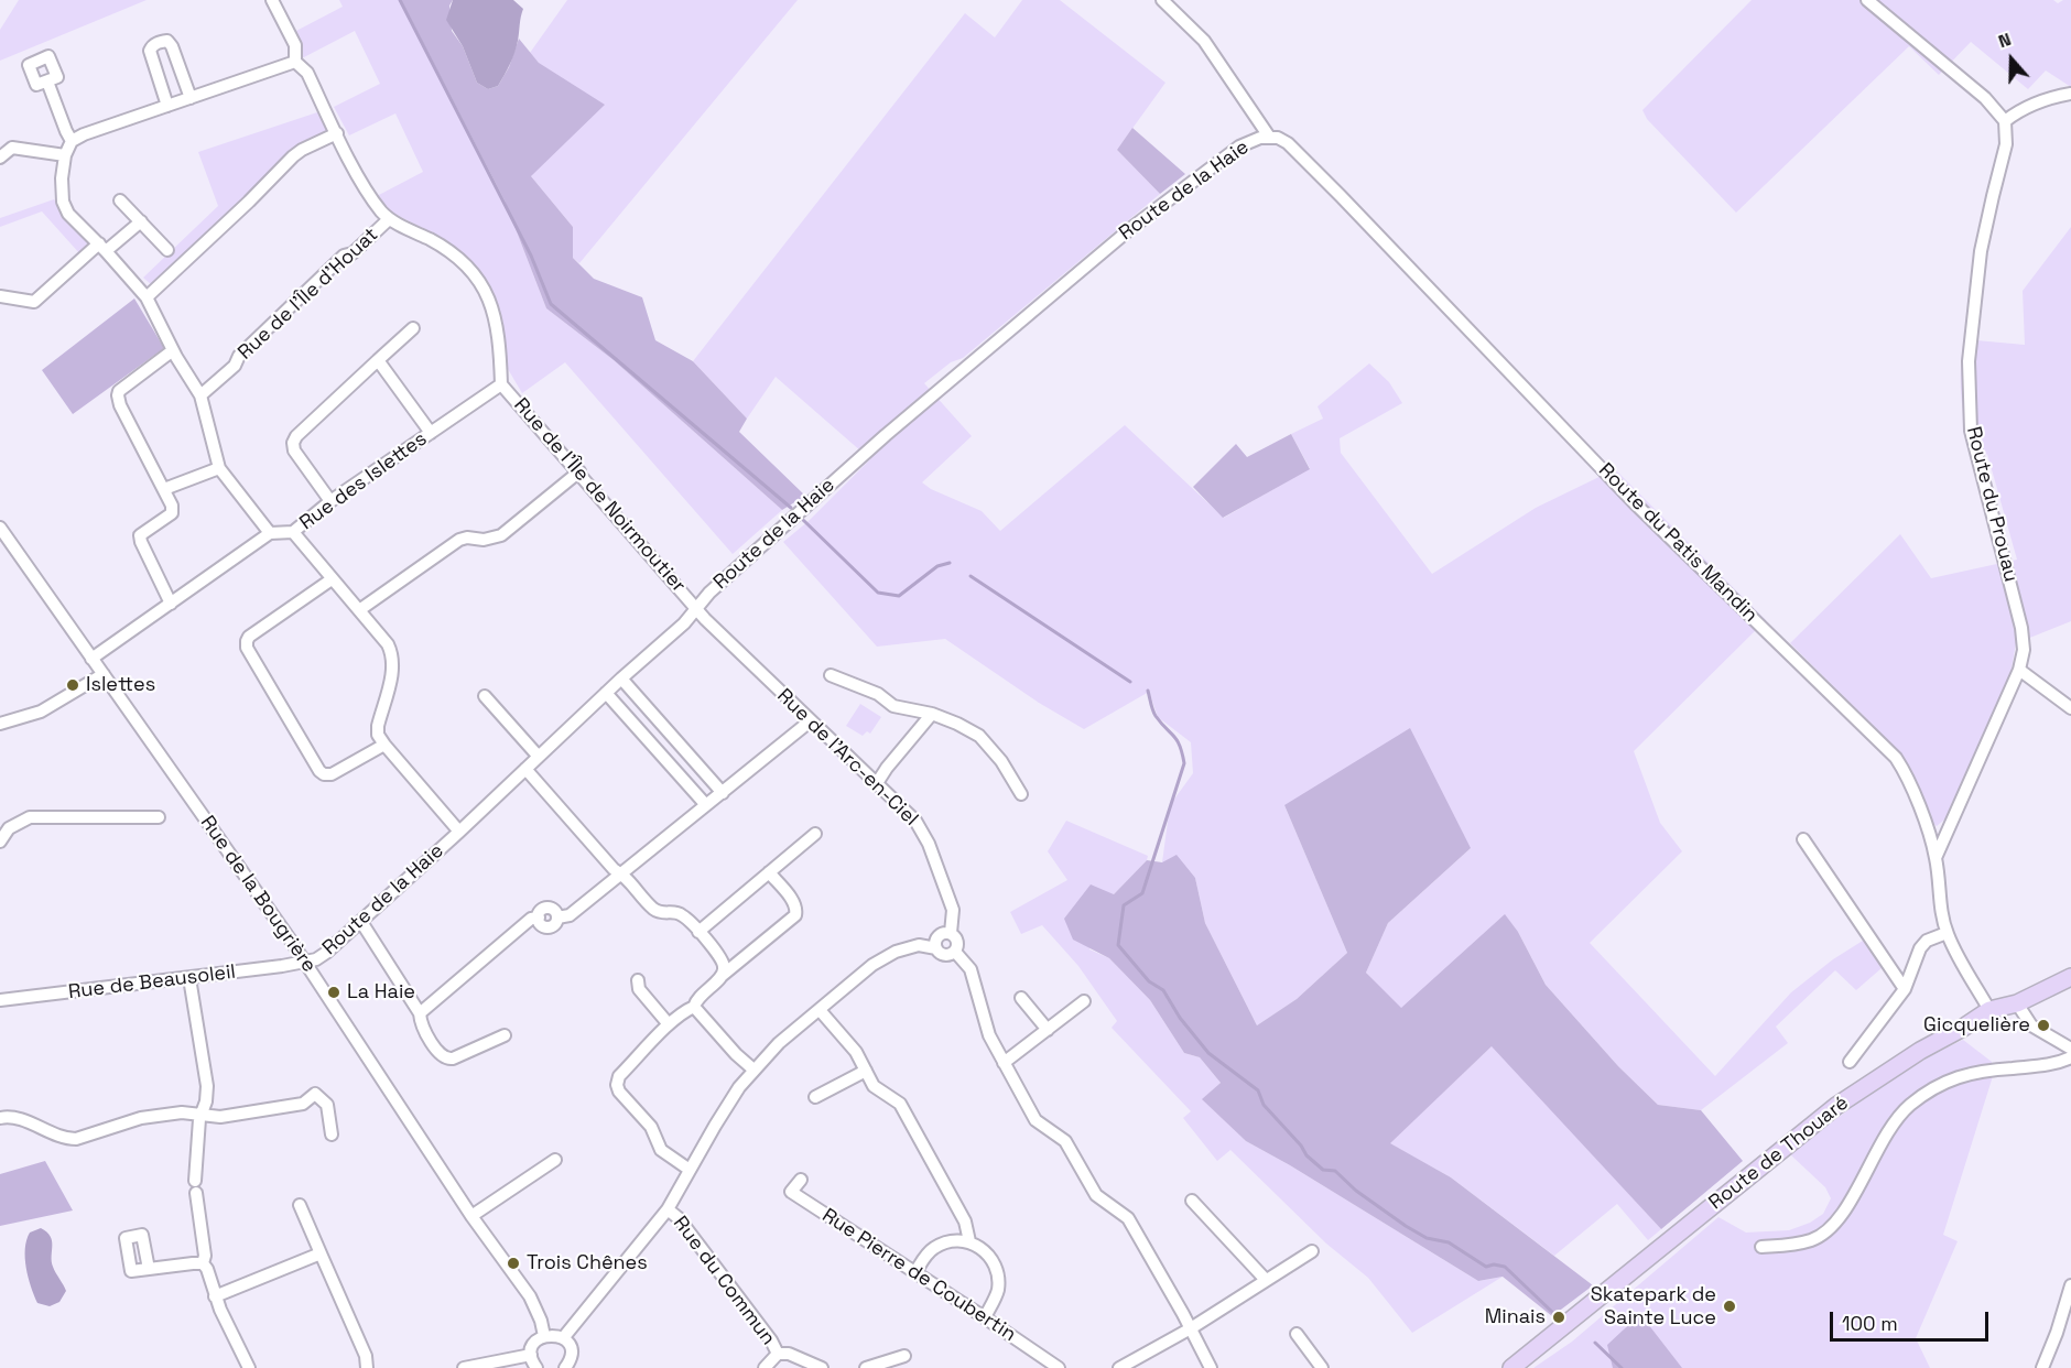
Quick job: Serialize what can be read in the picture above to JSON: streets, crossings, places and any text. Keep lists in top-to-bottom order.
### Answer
{
  "streets": {
    "street": [
      "Route de la Haie",
      "Rue de l'Île d'Houat",
      "Rue des Islettes",
      "Rue de l'Île de Noirmoutier",
      "Route du Prouau",
      "Route du Patis Mandin",
      "Rue de l'Arc-en-Ciel",
      "Rue de la Bougrière",
      "Rue de Beausoleil",
      "Route de Thouaré",
      "Rue Pierre de Coubertin",
      "Rue du Commun"
    ]
  },
  "crossings": [
    ["Route de la Haie", "Rue de l'Île de Noirmoutier"],
    ["Route de la Haie", "Route du Patis Mandin"],
    ["Route de la Haie", "Rue de l'Arc-en-Ciel"],
    ["Route de la Haie", "Rue de la Bougrière"],
    ["Route de la Haie", "Rue de Beausoleil"],
    ["Rue des Islettes", "Rue de l'Île de Noirmoutier"],
    ["Rue de l'Île de Noirmoutier", "Rue de l'Arc-en-Ciel"],
    ["Route du Prouau", "Route du Patis Mandin"],
    ["Route du Patis Mandin", "Route de Thouaré"],
    ["Rue de la Bougrière", "Rue de Beausoleil"]
  ],
  "places": [
    "Islettes",
    "La Haie",
    "Gicquelière",
    "Trois Chênes",
    "Skatepark de Sainte Luce",
    "Minais"
  ],
  "scale_bar": "100 m",
  "north": "top"
}
